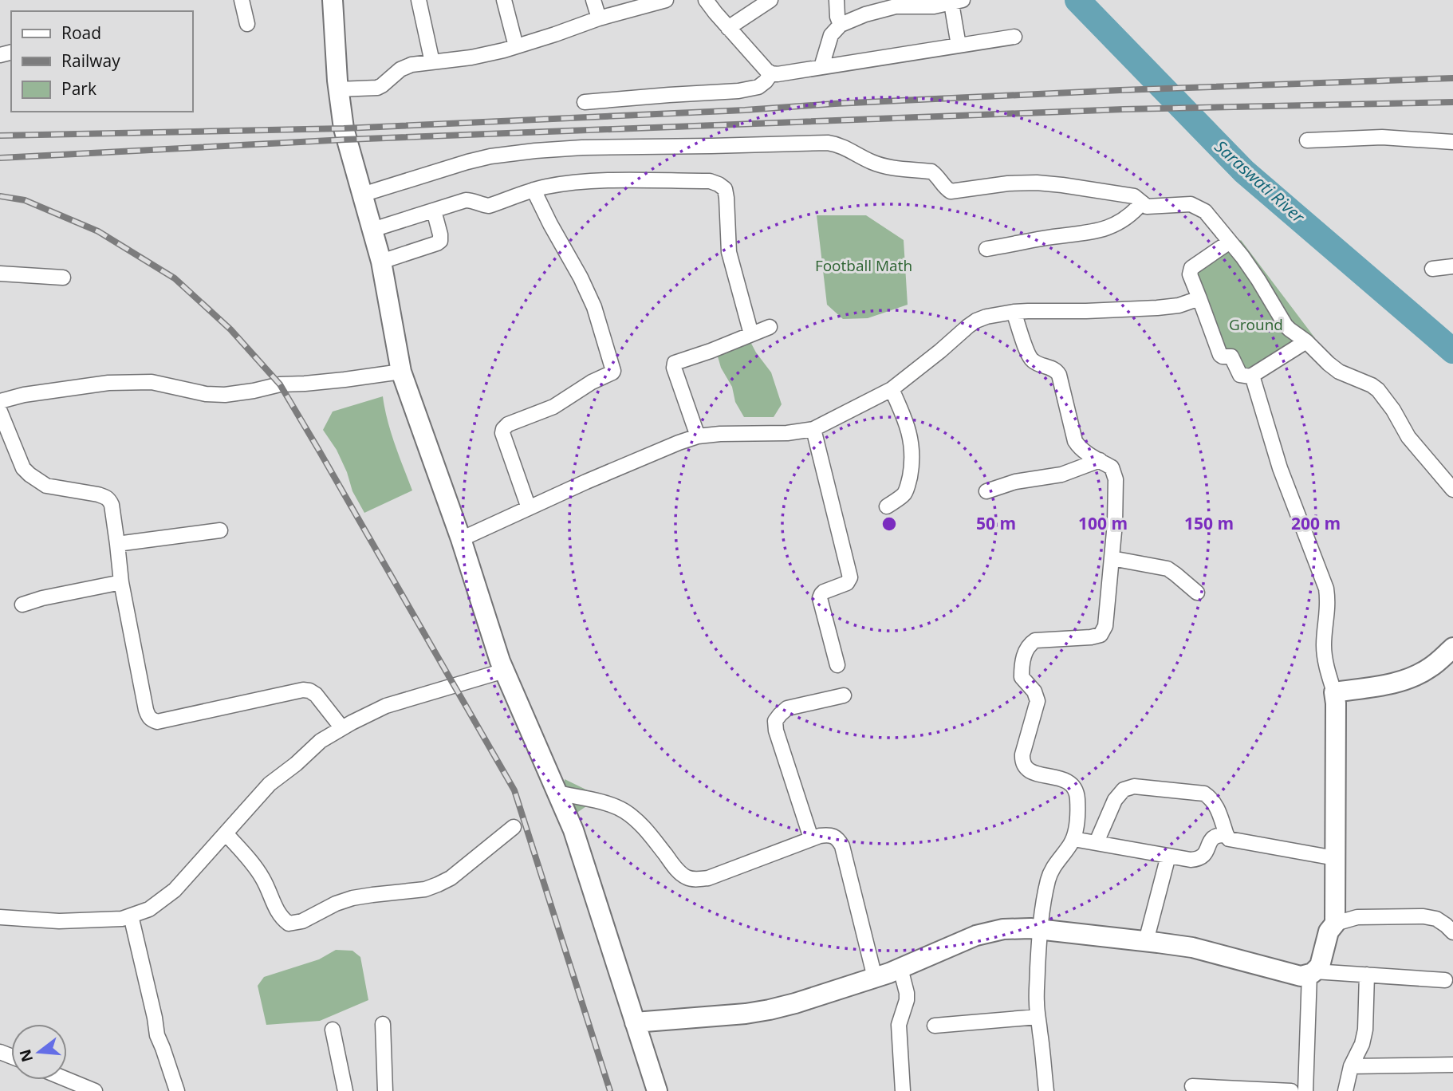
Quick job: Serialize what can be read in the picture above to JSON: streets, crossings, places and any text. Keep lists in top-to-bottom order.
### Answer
{
  "water": ["Saraswati River"],
  "parks": ["Football Math", "Ground"],
  "legend": ["Road", "Railway", "Park"],
  "north": "left",
  "rings": [
    "50 m",
    "100 m",
    "150 m",
    "200 m"
  ]
}
